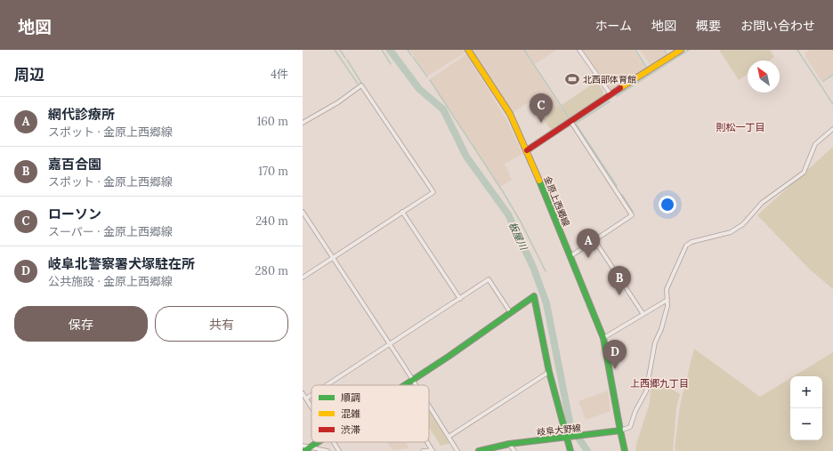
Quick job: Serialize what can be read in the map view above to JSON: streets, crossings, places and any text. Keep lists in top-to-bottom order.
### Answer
{
  "streets": {
    "street": ["金原上西郷線", "岐阜大野線"]
  },
  "crossings": [
    ["金原上西郷線", "岐阜大野線"]
  ],
  "districts": ["則松一丁目", "上西郷九丁目"],
  "water": ["板屋川"],
  "places": {
    "sports": ["北西部体育館"]
  },
  "legend": ["順調", "混雑", "渋滞"],
  "north": "top left",
  "page": {
    "header": "地図",
    "nav": [
      "ホーム",
      "地図",
      "概要",
      "お問い合わせ"
    ],
    "heading": ["周辺", "4件"],
    "pins": [
      "C",
      "A",
      "B",
      "D"
    ],
    "list": [
      {
        "mark": "A",
        "name": "網代診療所",
        "note": "スポット · 金原上西郷線",
        "value": "160 m"
      },
      {
        "mark": "B",
        "name": "嘉百合園",
        "note": "スポット · 金原上西郷線",
        "value": "170 m"
      },
      {
        "mark": "C",
        "name": "ローソン",
        "note": "スーパー · 金原上西郷線",
        "value": "240 m"
      },
      {
        "mark": "D",
        "name": "岐阜北警察署犬塚駐在所",
        "note": "公共施設 · 金原上西郷線",
        "value": "280 m"
      }
    ],
    "buttons": ["保存", "共有"],
    "map_buttons": ["+", "−"]
  }
}
